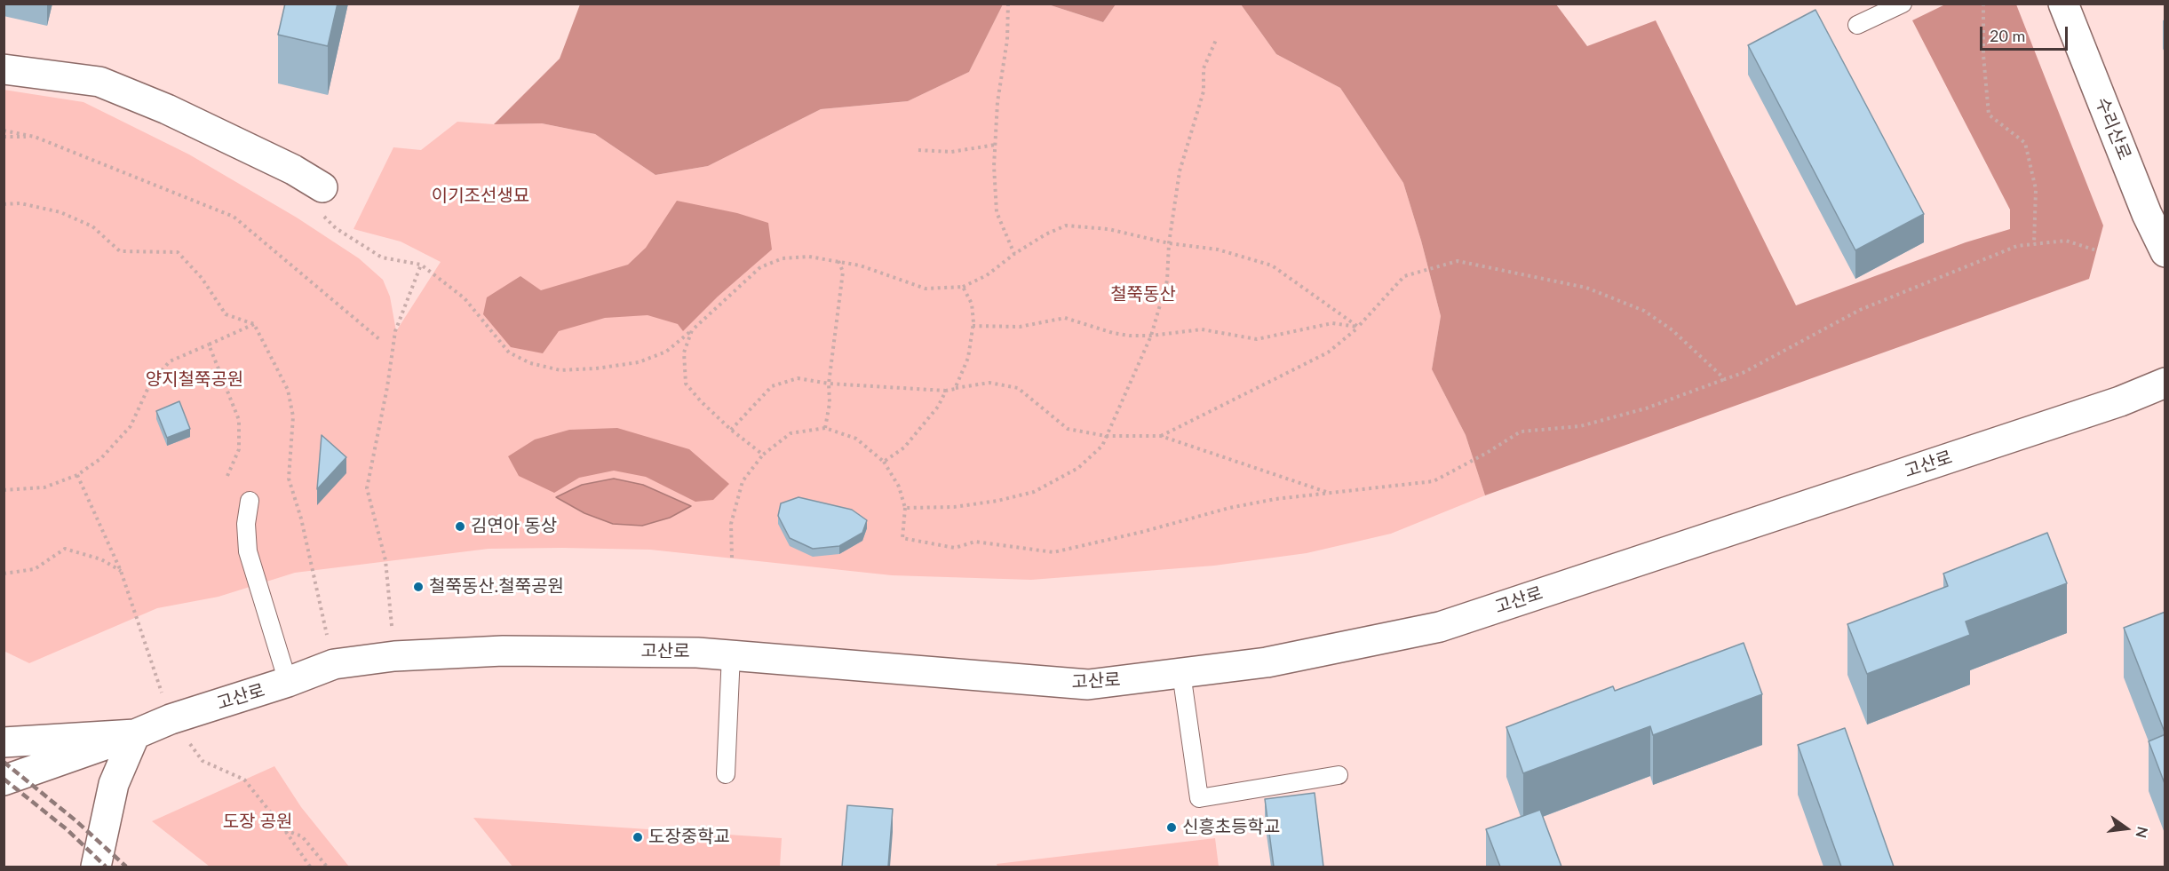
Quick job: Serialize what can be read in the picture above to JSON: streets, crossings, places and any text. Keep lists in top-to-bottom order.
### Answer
{
  "streets": {
    "street": ["수리산로", "고산로"]
  },
  "parks": [
    "이기조선생묘",
    "철쭉동산",
    "양지철쭉공원",
    "도장 공원"
  ],
  "places": [
    "김연아 동상",
    "철쭉동산.철쭉공원",
    "신흥초등학교",
    "도장중학교"
  ],
  "scale_bar": "20 m",
  "north": "right"
}
